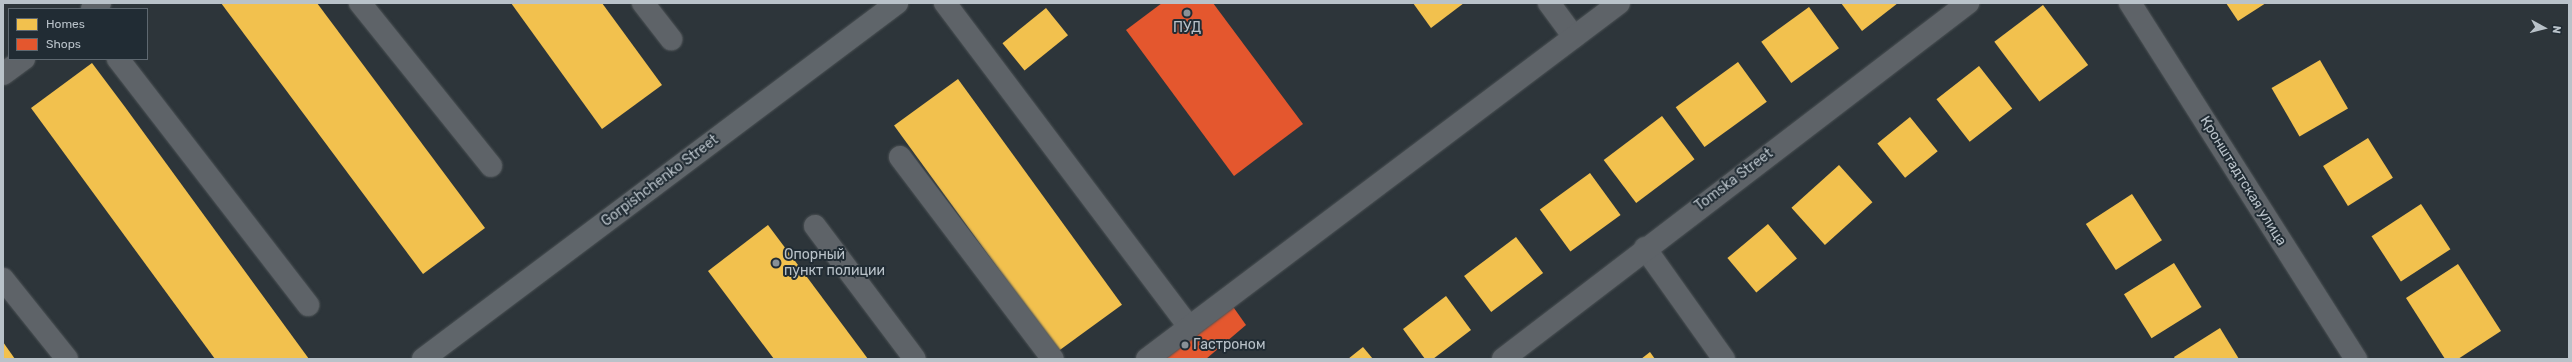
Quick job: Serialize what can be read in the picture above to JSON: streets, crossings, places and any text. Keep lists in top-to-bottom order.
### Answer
{
  "streets": {
    "main road": ["Gorpishchenko Street"],
    "street": ["Tomska Street", "Кронштадтская улица"]
  },
  "places": ["ПУД", "Опорный пункт полиции", "Гастроном"],
  "legend": ["Homes", "Shops"],
  "north": "right"
}
